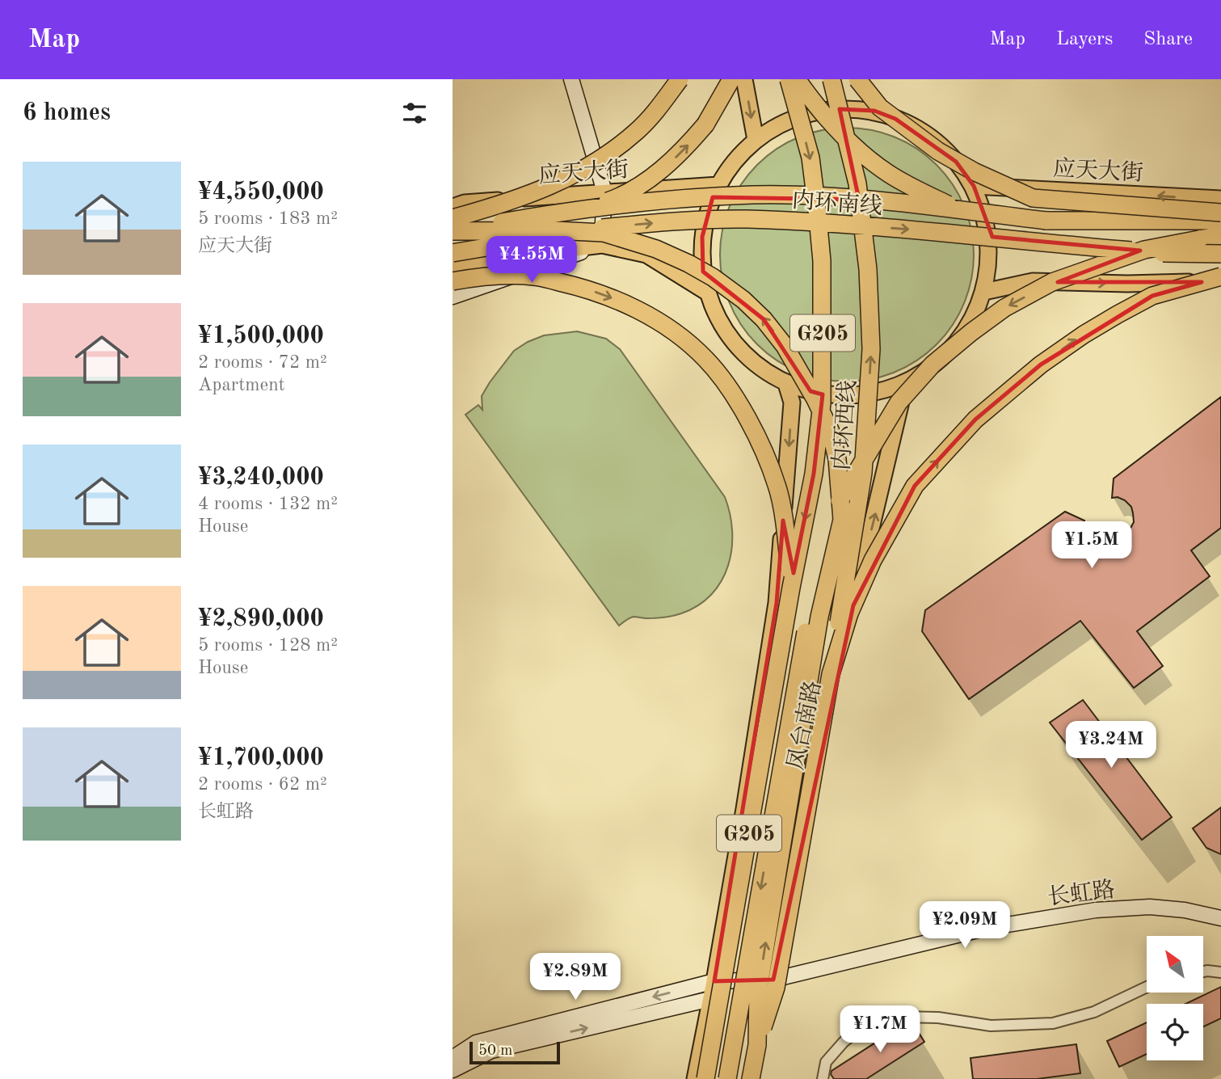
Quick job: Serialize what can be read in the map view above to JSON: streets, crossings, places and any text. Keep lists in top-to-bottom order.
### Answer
{
  "streets": {
    "highway": [
      "内环南线",
      "G205",
      "内环西线",
      "凤台南路"
    ],
    "main road": ["应天大街"],
    "street": ["长虹路"]
  },
  "crossings": [
    ["内环西线", "凤台南路"],
    ["凤台南路", "长虹路"]
  ],
  "scale_bar": "50 m",
  "north": "top left",
  "page": {
    "header": "Map",
    "nav": ["Map", "Layers", "Share"],
    "heading": "6 homes",
    "list": [
      {
        "name": "¥4,550,000",
        "note": "5 rooms · 183 m² · 应天大街"
      },
      {
        "name": "¥1,500,000",
        "note": "2 rooms · 72 m² · Apartment"
      },
      {
        "name": "¥3,240,000",
        "note": "4 rooms · 132 m² · House"
      },
      {
        "name": "¥2,890,000",
        "note": "5 rooms · 128 m² · House"
      },
      {
        "name": "¥1,700,000",
        "note": "2 rooms · 62 m² · 长虹路"
      }
    ],
    "price": [
      "¥4.55M",
      "¥1.5M",
      "¥3.24M",
      "¥2.09M",
      "¥2.89M",
      "¥1.7M"
    ],
    "scale": "50 m"
  }
}
